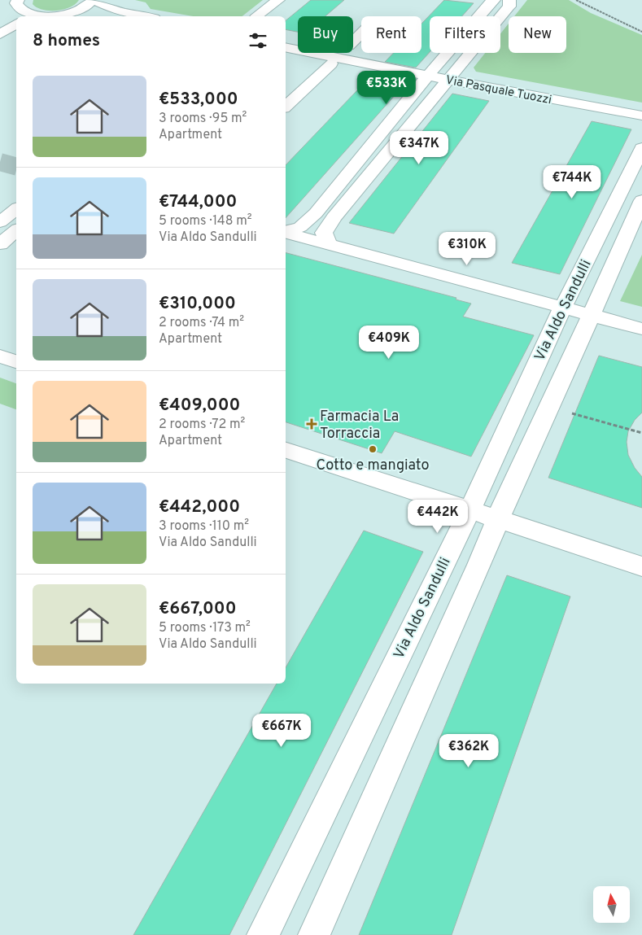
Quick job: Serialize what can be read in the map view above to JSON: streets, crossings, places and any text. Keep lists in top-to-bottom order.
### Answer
{
  "streets": {
    "street": ["Via Pasquale Tuozzi", "Via Aldo Sandulli"]
  },
  "places": {
    "health": ["Farmacia La Torraccia"],
    "other": ["Cotto e mangiato"]
  },
  "north": "top",
  "page": {
    "chip": [
      "Buy",
      "Rent",
      "Filters",
      "New"
    ],
    "heading": "8 homes",
    "list": [
      {
        "name": "€533,000",
        "note": "3 rooms · 95 m² · Apartment"
      },
      {
        "name": "€744,000",
        "note": "5 rooms · 148 m² · Via Aldo Sandulli"
      },
      {
        "name": "€310,000",
        "note": "2 rooms · 74 m² · Apartment"
      },
      {
        "name": "€409,000",
        "note": "2 rooms · 72 m² · Apartment"
      },
      {
        "name": "€442,000",
        "note": "3 rooms · 110 m² · Via Aldo Sandulli"
      },
      {
        "name": "€667,000",
        "note": "5 rooms · 173 m² · Via Aldo Sandulli"
      }
    ],
    "price": [
      "€533K",
      "€347K",
      "€744K",
      "€310K",
      "€409K",
      "€442K",
      "€667K",
      "€362K"
    ]
  }
}
